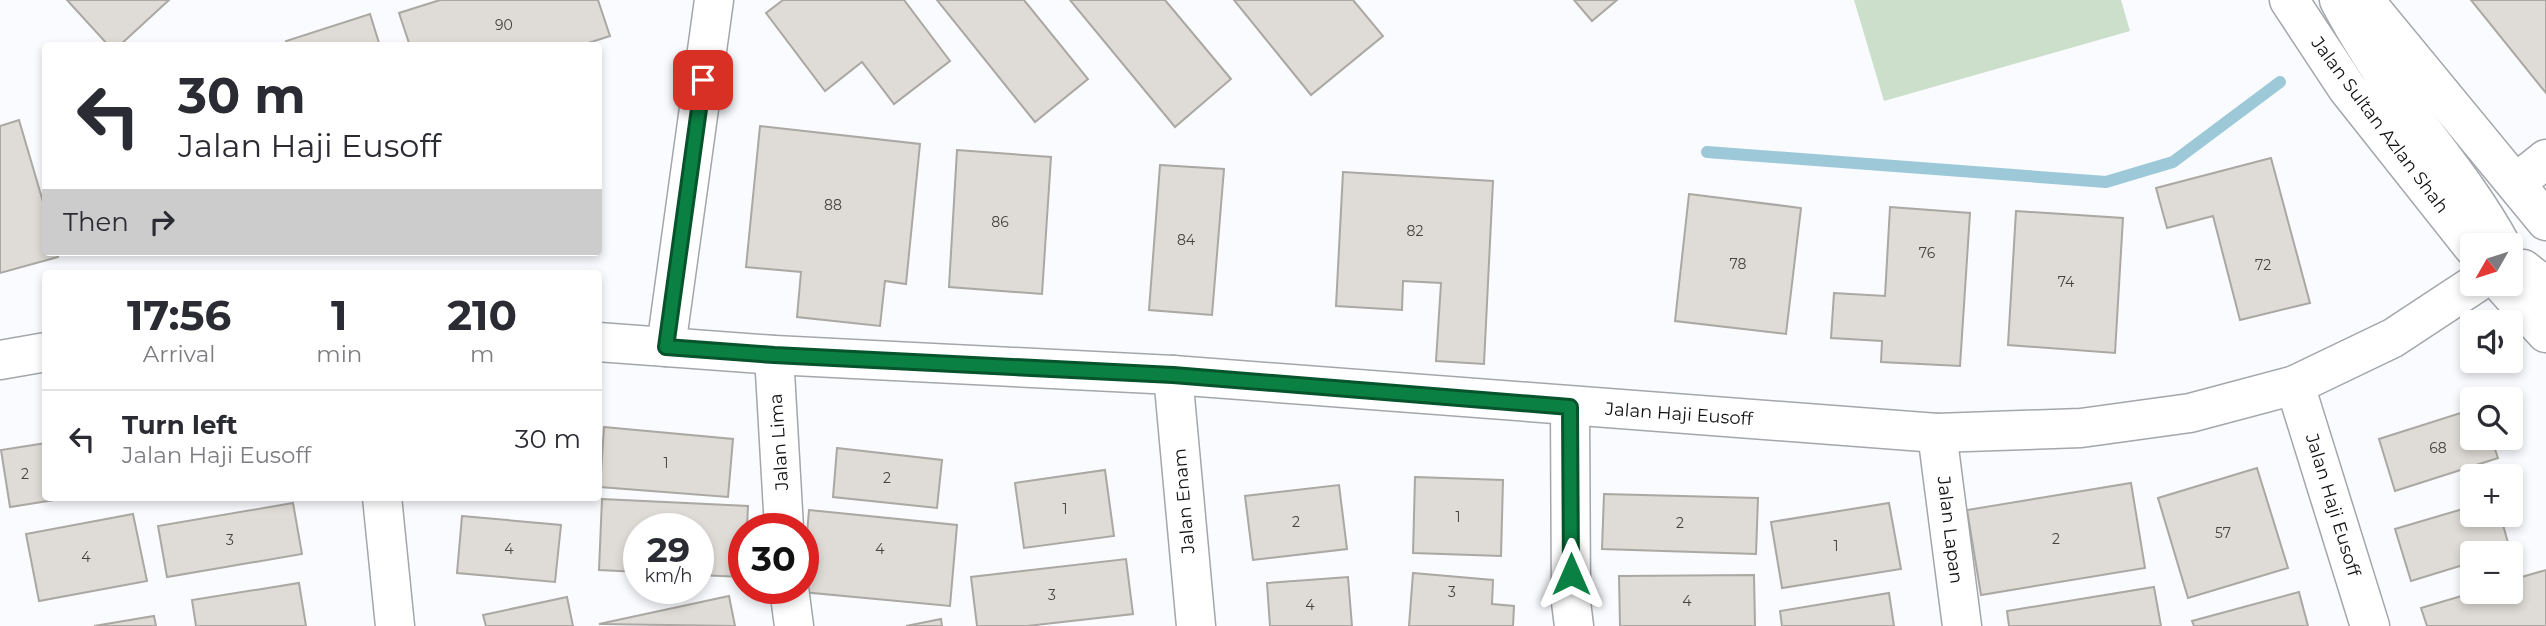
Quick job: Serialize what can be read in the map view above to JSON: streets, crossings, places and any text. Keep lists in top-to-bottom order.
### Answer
{
  "streets": {
    "street": [
      "Jalan Sultan Azlan Shah",
      "Jalan Haji Eusoff",
      "Jalan Lima",
      "Jalan Enam",
      "Jalan Lapan"
    ]
  },
  "crossings": [
    ["Jalan Haji Eusoff", "Jalan Lima"],
    ["Jalan Haji Eusoff", "Jalan Enam"],
    ["Jalan Haji Eusoff", "Jalan Lapan"]
  ],
  "house_numbers": [
    "90",
    "88",
    "86",
    "82",
    "84",
    "76",
    "78",
    "72",
    "74",
    "68",
    "1",
    "2",
    "2",
    "1",
    "1",
    "2",
    "2",
    "57",
    "2",
    "3",
    "1",
    "4",
    "4",
    "4",
    "3",
    "3",
    "4",
    "4"
  ],
  "north": "bottom left",
  "page": {
    "turn": ["30 m", "Jalan Haji Eusoff"],
    "then": "Then",
    "map_buttons": ["+", "−"],
    "eta": [
      "17:56",
      "Arrival",
      "1",
      "min",
      "210",
      "m"
    ],
    "list": [
      {
        "name": "Turn left",
        "note": "Jalan Haji Eusoff",
        "value": "30 m"
      }
    ],
    "speed": "29 km/h",
    "limit": "30"
  }
}
